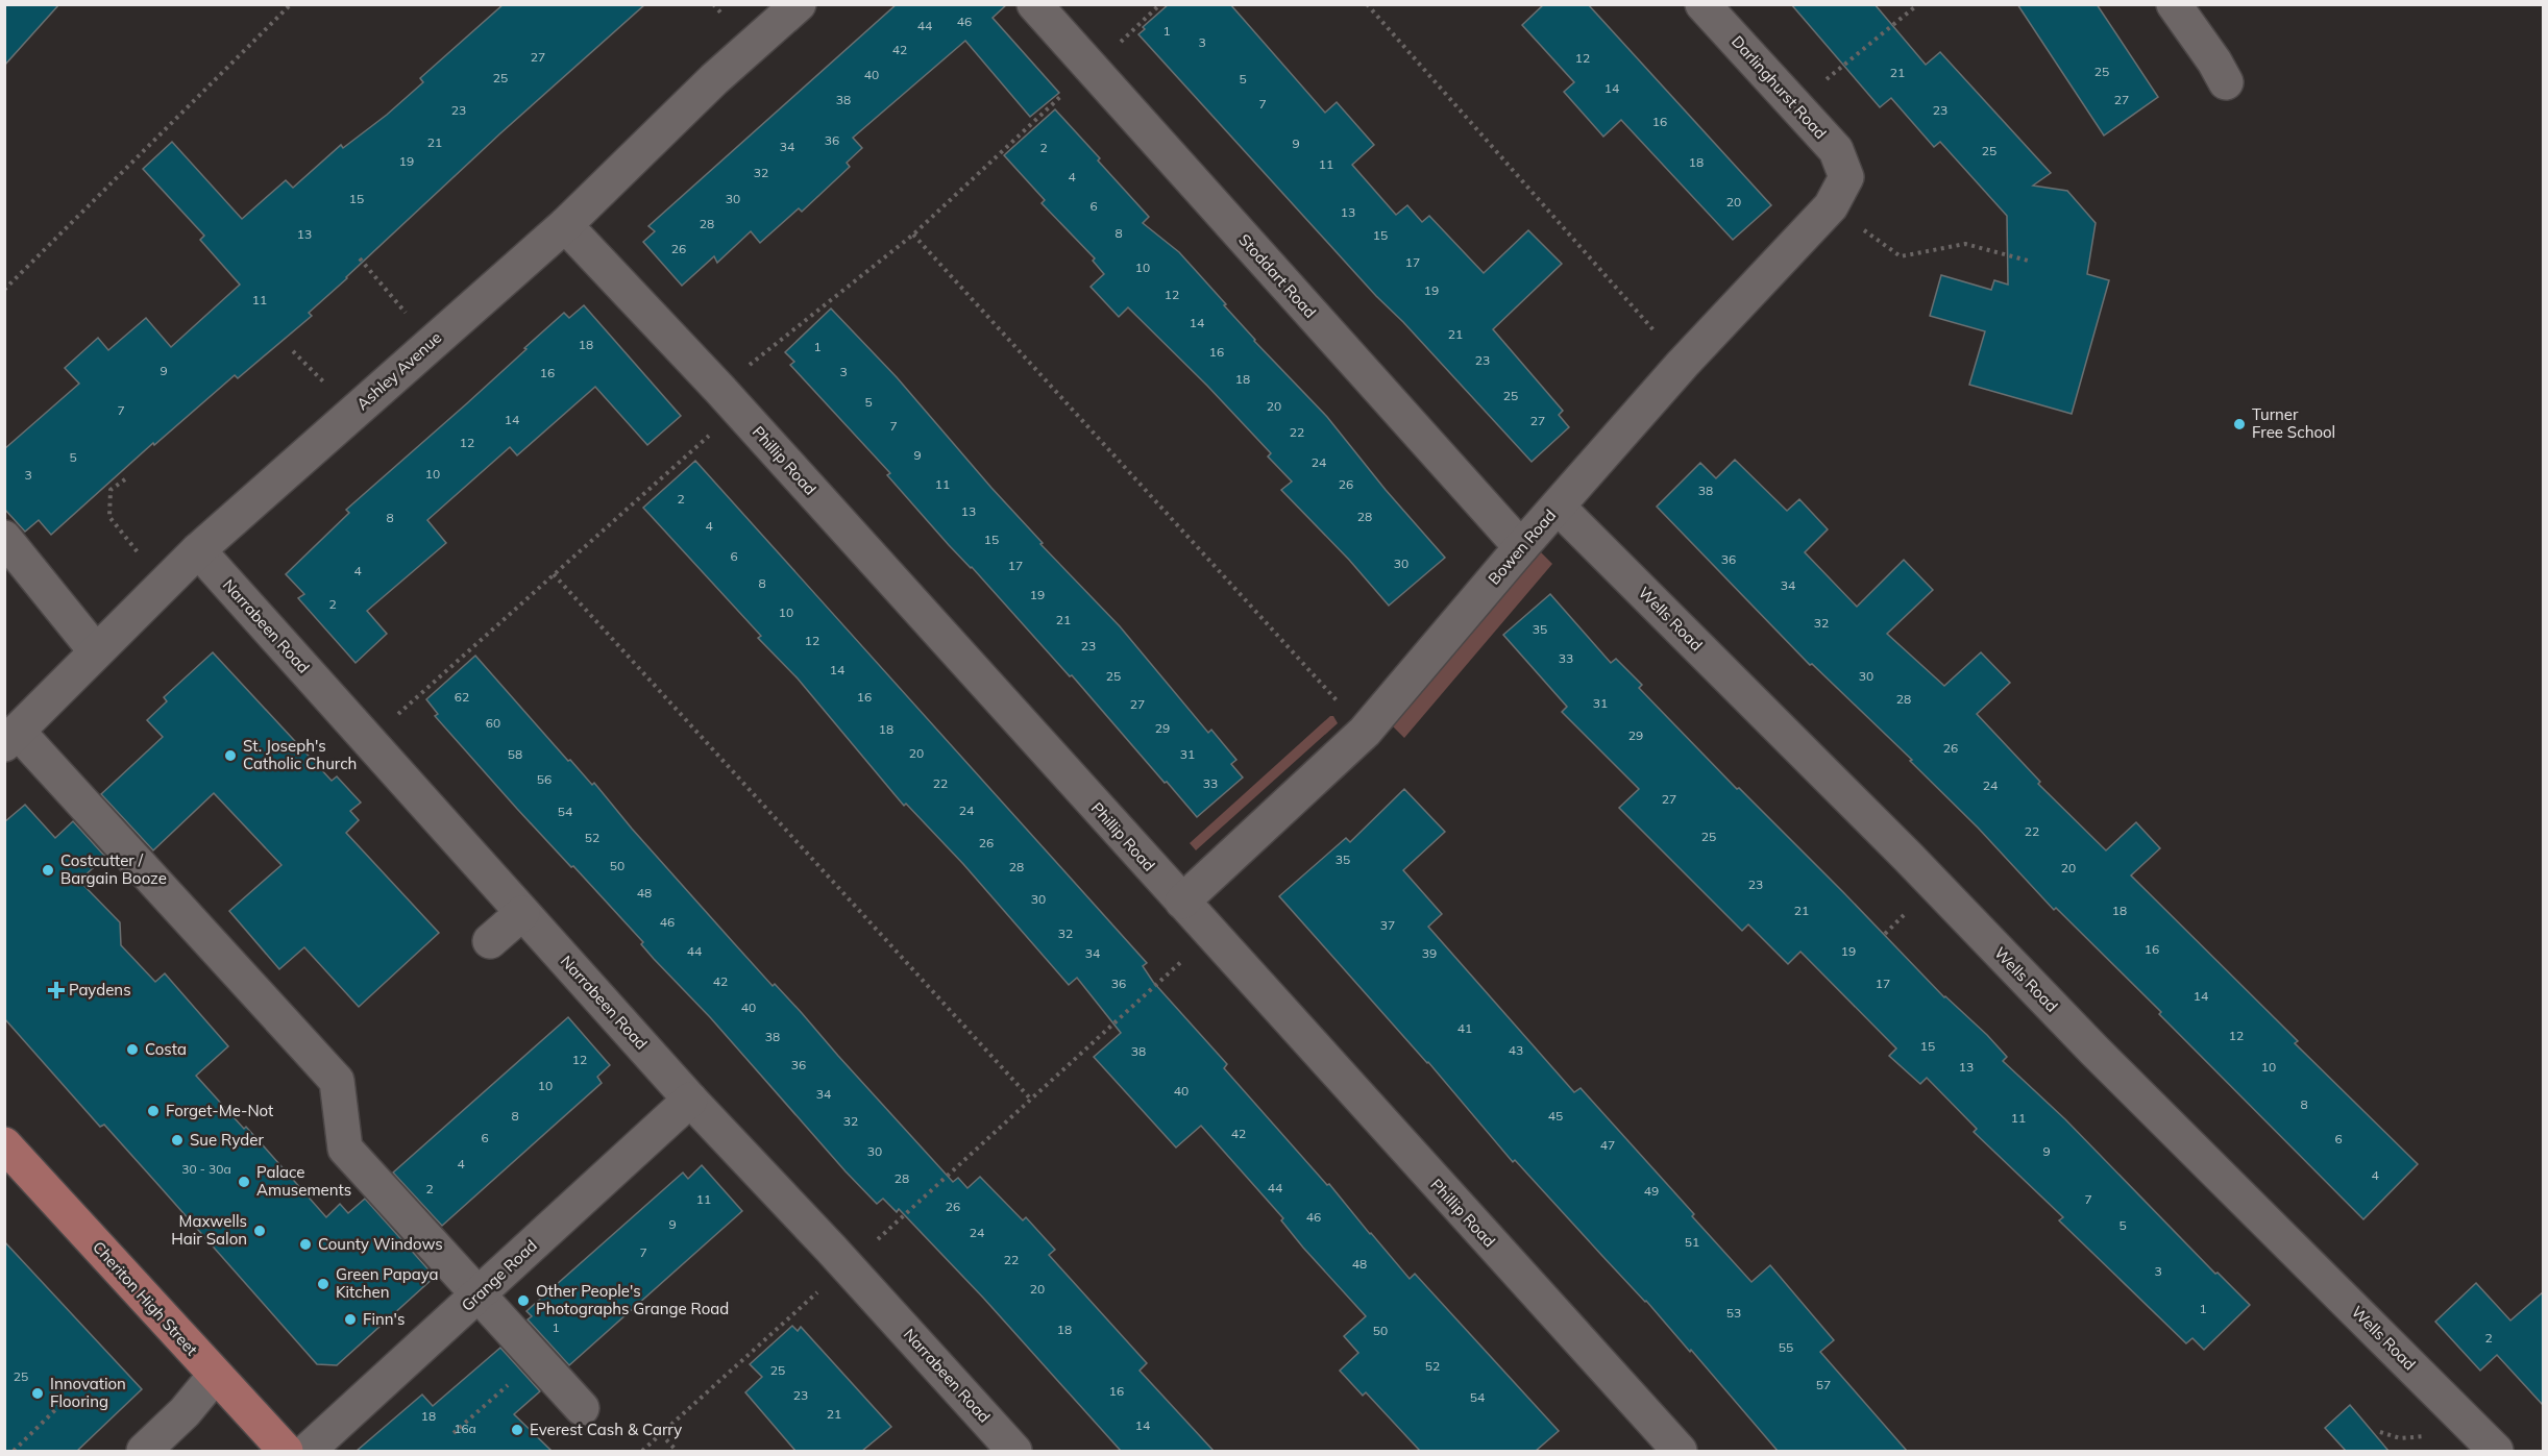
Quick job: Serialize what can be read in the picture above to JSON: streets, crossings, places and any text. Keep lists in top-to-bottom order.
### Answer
{
  "streets": {
    "main road": ["Cheriton High Street"],
    "street": [
      "Darlinghurst Road",
      "Stoddart Road",
      "Ashley Avenue",
      "Phillip Road",
      "Bowen Road",
      "Wells Road",
      "Narrabeen Road",
      "Grange Road"
    ]
  },
  "crossings": [
    ["Darlinghurst Road", "Bowen Road"],
    ["Stoddart Road", "Bowen Road"],
    ["Ashley Avenue", "Phillip Road"],
    ["Ashley Avenue", "Narrabeen Road"],
    ["Phillip Road", "Bowen Road"],
    ["Bowen Road", "Wells Road"],
    ["Narrabeen Road", "Grange Road"]
  ],
  "places": {
    "other": [
      "Turner Free School",
      "St. Joseph's Catholic Church",
      "Costcutter / Bargain Booze",
      "Costa",
      "Forget-Me-Not",
      "Sue Ryder",
      "Palace Amusements",
      "Maxwells Hair Salon",
      "County Windows",
      "Green Papaya Kitchen",
      "Other People's Photographs Grange Road",
      "Finn's",
      "Innovation Flooring",
      "Everest Cash & Carry"
    ],
    "health": ["Paydens"]
  },
  "house_numbers": [
    "46",
    "44",
    "1",
    "3",
    "42",
    "27",
    "12",
    "25",
    "21",
    "40",
    "25",
    "5",
    "14",
    "38",
    "27",
    "7",
    "23",
    "23",
    "16",
    "36",
    "21",
    "9",
    "34",
    "2",
    "25",
    "19",
    "18",
    "11",
    "32",
    "4",
    "15",
    "30",
    "20",
    "6",
    "13",
    "28",
    "8",
    "13",
    "15",
    "26",
    "17",
    "10",
    "19",
    "12",
    "11",
    "14",
    "21",
    "18",
    "1",
    "16",
    "23",
    "9",
    "3",
    "16",
    "18",
    "25",
    "5",
    "20",
    "7",
    "14",
    "27",
    "7",
    "22",
    "12",
    "9",
    "5",
    "24",
    "10",
    "3",
    "11",
    "26",
    "38",
    "2",
    "13",
    "28",
    "8",
    "4",
    "15",
    "6",
    "36",
    "30",
    "17",
    "4",
    "8",
    "34",
    "19",
    "2",
    "10",
    "21",
    "32",
    "35",
    "12",
    "23",
    "33",
    "14",
    "25",
    "30",
    "62",
    "16",
    "28",
    "31",
    "27",
    "60",
    "29",
    "18",
    "29",
    "26",
    "20",
    "58",
    "31",
    "56",
    "22",
    "33",
    "24",
    "27",
    "24",
    "54",
    "22",
    "25",
    "52",
    "26",
    "35",
    "50",
    "28",
    "20",
    "23",
    "48",
    "30",
    "21",
    "18",
    "46",
    "37",
    "32",
    "16",
    "44",
    "19",
    "34",
    "39",
    "42",
    "36",
    "17",
    "14",
    "40",
    "41",
    "12",
    "38",
    "15",
    "43",
    "38",
    "12",
    "36",
    "13",
    "10",
    "10",
    "40",
    "34",
    "8",
    "8",
    "45",
    "11",
    "32",
    "42",
    "6",
    "6",
    "47",
    "30",
    "9",
    "4",
    "30 - 30a",
    "4",
    "28",
    "44",
    "2",
    "49",
    "11",
    "7",
    "26",
    "46",
    "9",
    "5",
    "24",
    "51",
    "7",
    "22",
    "48",
    "3",
    "20",
    "1",
    "53",
    "1",
    "18",
    "50",
    "2",
    "55",
    "52",
    "25",
    "25",
    "57",
    "16",
    "23",
    "54",
    "21",
    "18",
    "14",
    "16a"
  ]
}
